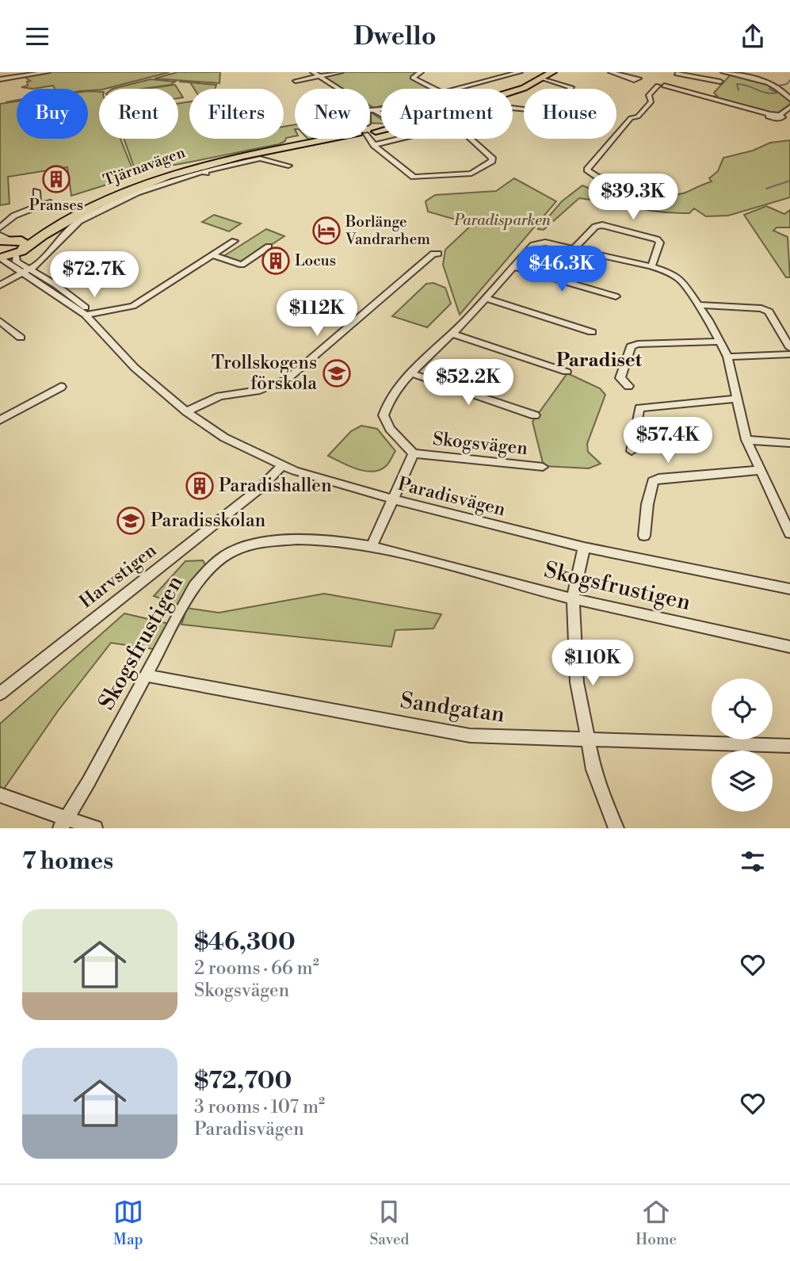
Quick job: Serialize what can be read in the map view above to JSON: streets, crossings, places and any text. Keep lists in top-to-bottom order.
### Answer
{
  "streets": {
    "highway": ["Tjärnavägen"],
    "street": [
      "Skogsvägen",
      "Paradisvägen",
      "Harvstigen",
      "Skogsfrustigen",
      "Sandgatan"
    ]
  },
  "crossings": [
    ["Tjärnavägen", "Paradisvägen"],
    ["Skogsvägen", "Paradisvägen"],
    ["Paradisvägen", "Harvstigen"],
    ["Skogsfrustigen", "Sandgatan"]
  ],
  "districts": ["Paradiset"],
  "parks": ["Paradisparken"],
  "places": {
    "building": ["Pranses", "Locus", "Paradishallen"],
    "hotel": ["Borlänge Vandrarhem"],
    "school or university": ["Trollskogens förskola", "Paradisskolan"]
  },
  "page": {
    "header": "Dwello",
    "chip": [
      "Buy",
      "Rent",
      "Filters",
      "New",
      "Apartment",
      "House"
    ],
    "price": [
      "$39.3K",
      "$46.3K",
      "$72.7K",
      "$112K",
      "$52.2K",
      "$57.4K",
      "$110K"
    ],
    "heading": "7 homes",
    "list": [
      {
        "name": "$46,300",
        "note": "2 rooms · 66 m² · Skogsvägen"
      },
      {
        "name": "$72,700",
        "note": "3 rooms · 107 m² · Paradisvägen"
      }
    ],
    "tabs": ["Map", "Saved", "Home"]
  }
}
